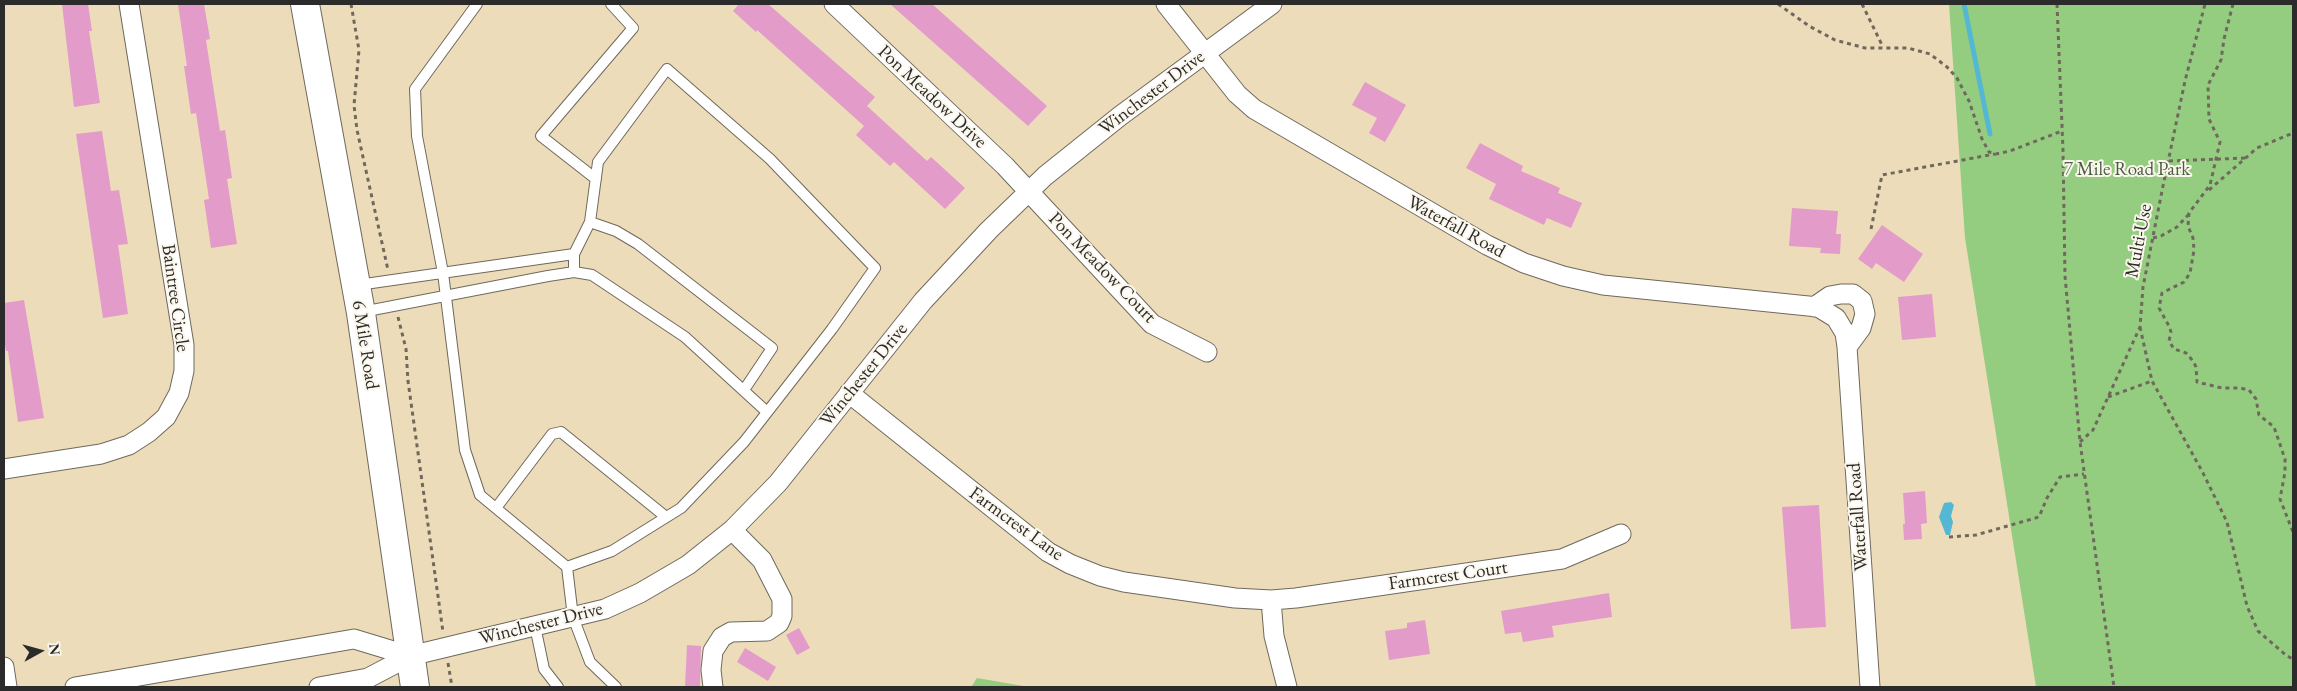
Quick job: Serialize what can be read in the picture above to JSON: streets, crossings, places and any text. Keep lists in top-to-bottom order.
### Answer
{
  "streets": {
    "street": [
      "Winchester Drive",
      "Pon Meadow Drive",
      "Waterfall Road",
      "Pon Meadow Court",
      "Baintree Circle",
      "6 Mile Road",
      "Farmcrest Lane",
      "Farmcrest Court"
    ],
    "path": ["Multi-Use"]
  },
  "crossings": [
    ["Winchester Drive", "Pon Meadow Drive"],
    ["Winchester Drive", "Waterfall Road"],
    ["Winchester Drive", "Pon Meadow Court"],
    ["Winchester Drive", "6 Mile Road"],
    ["Winchester Drive", "Farmcrest Lane"],
    ["Pon Meadow Drive", "Pon Meadow Court"],
    ["Farmcrest Lane", "Farmcrest Court"]
  ],
  "parks": ["7 Mile Road Park"],
  "north": "right"
}
